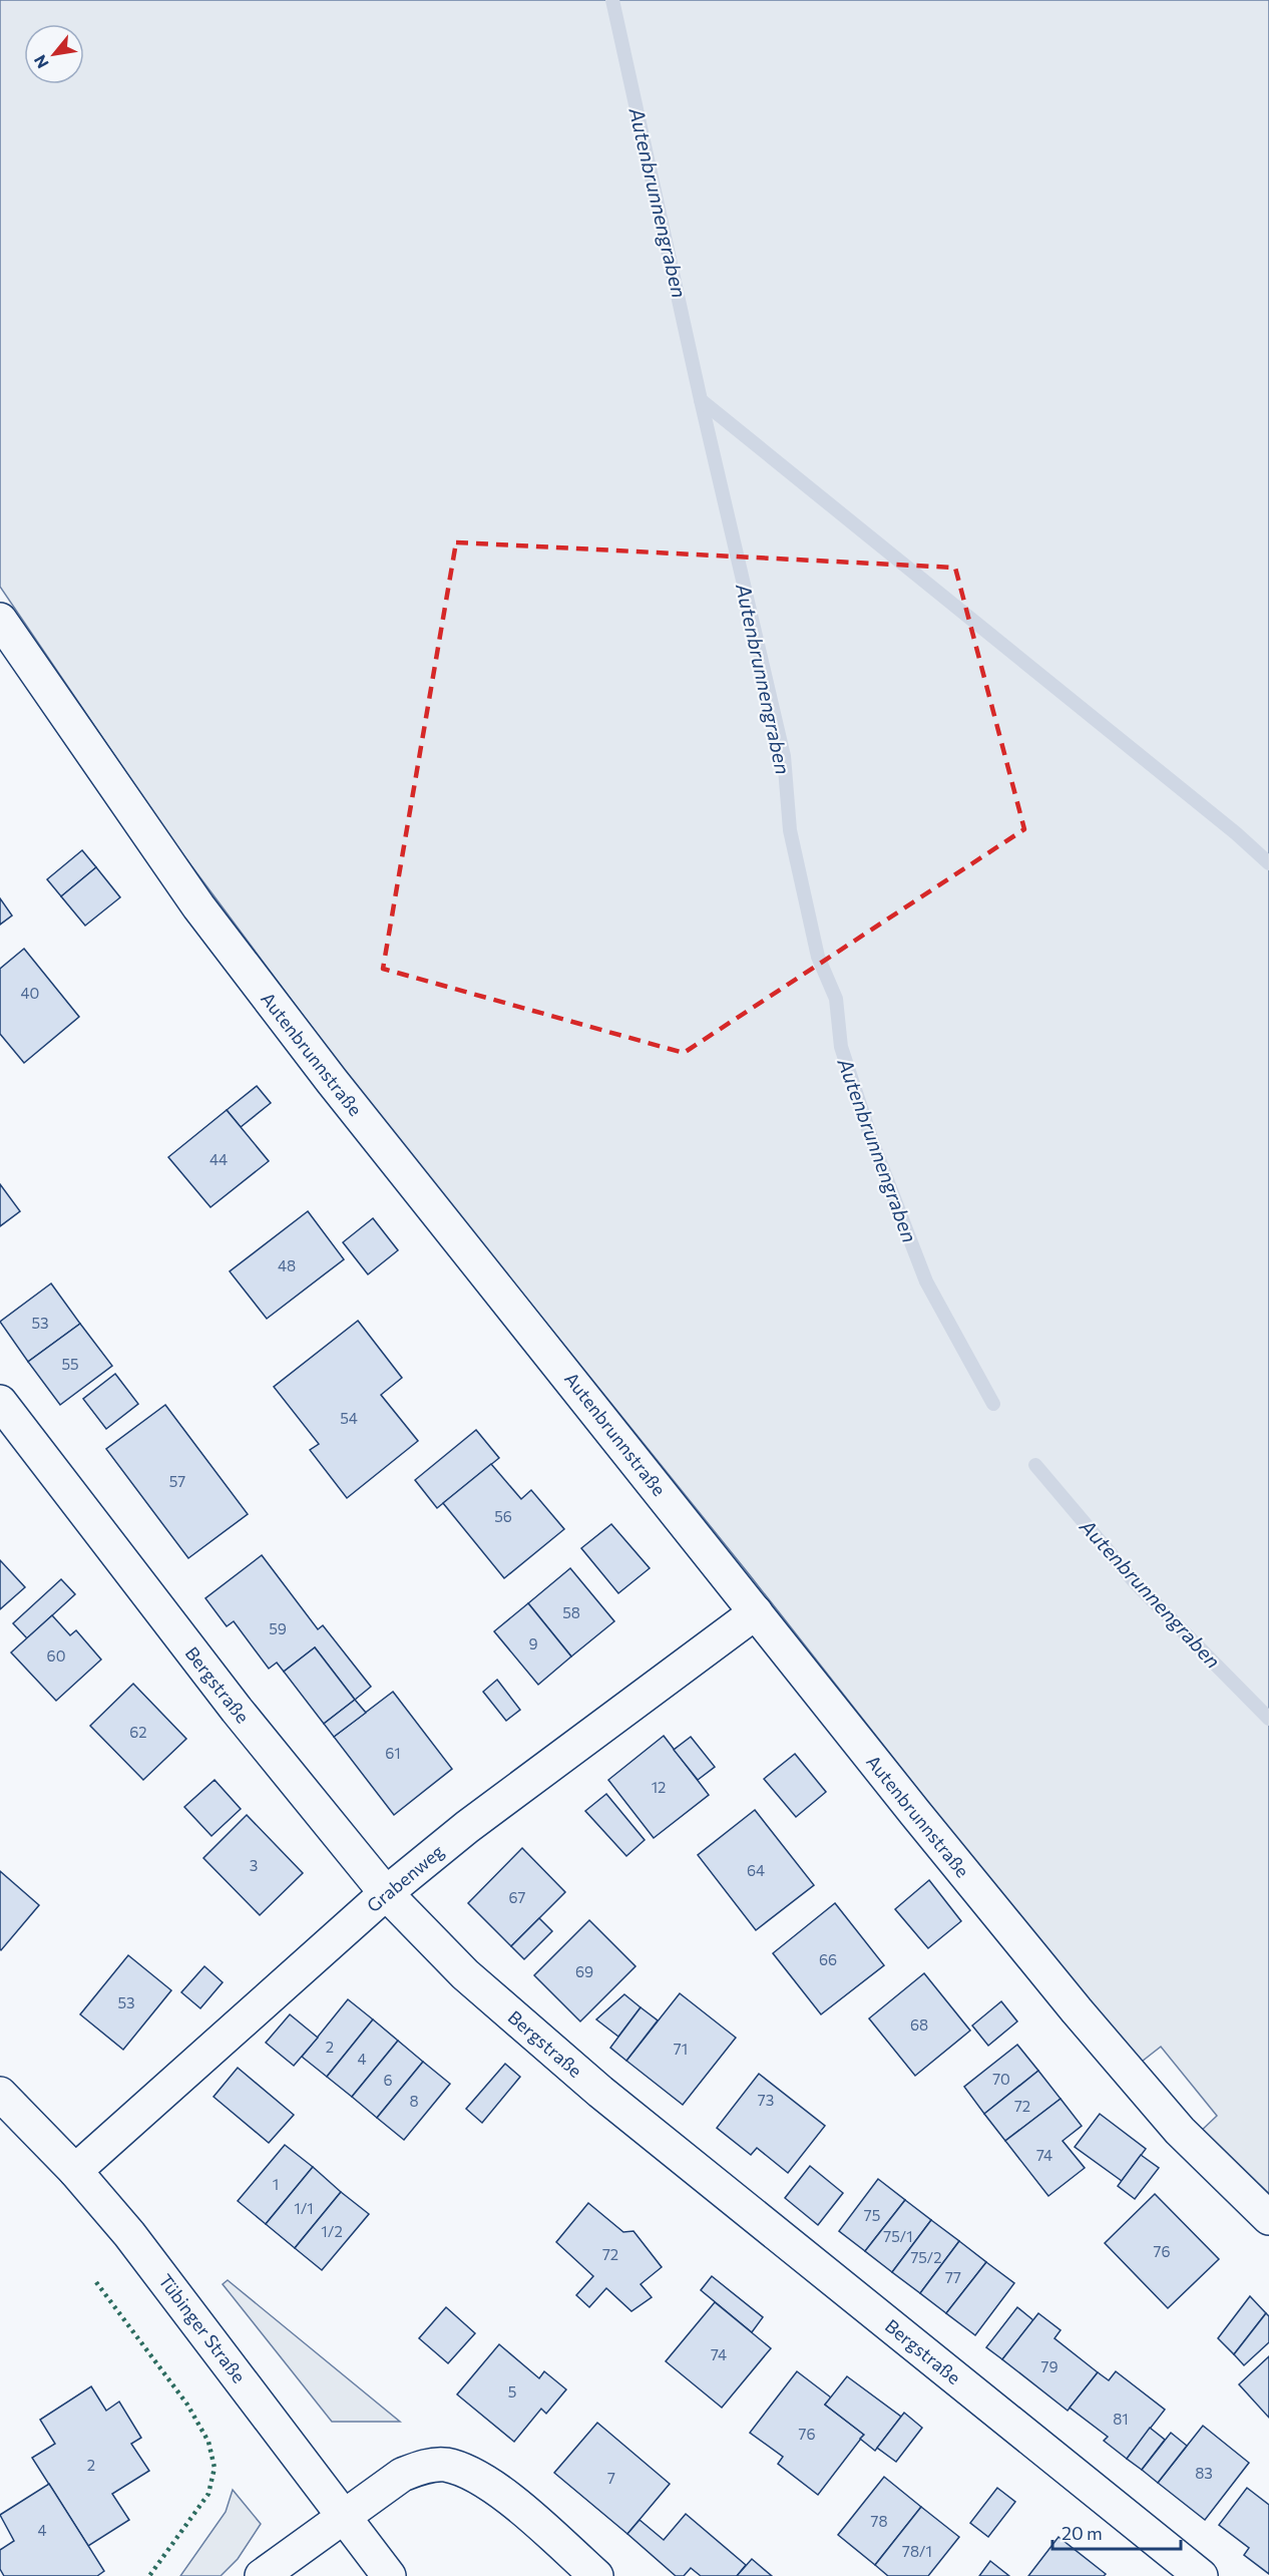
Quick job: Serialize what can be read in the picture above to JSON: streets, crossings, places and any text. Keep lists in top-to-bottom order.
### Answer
{
  "streets": {
    "street": [
      "Autenbrunnstraße",
      "Bergstraße",
      "Grabenweg",
      "Tübinger Straße"
    ]
  },
  "crossings": [
    ["Autenbrunnstraße", "Grabenweg"],
    ["Bergstraße", "Grabenweg"],
    ["Grabenweg", "Tübinger Straße"]
  ],
  "water": ["Autenbrunnengraben"],
  "house_numbers": [
    "40",
    "44",
    "48",
    "53",
    "55",
    "54",
    "57",
    "56",
    "58",
    "59",
    "9",
    "60",
    "62",
    "61",
    "12",
    "3",
    "64",
    "67",
    "66",
    "69",
    "53",
    "68",
    "2",
    "71",
    "4",
    "70",
    "6",
    "73",
    "8",
    "72",
    "74",
    "1",
    "1/1",
    "75",
    "1/2",
    "75/1",
    "76",
    "72",
    "75/2",
    "77",
    "74",
    "79",
    "5",
    "81",
    "76",
    "2",
    "83",
    "7",
    "78",
    "4",
    "78/1"
  ],
  "scale_bar": "20 m",
  "north": "bottom left"
}
